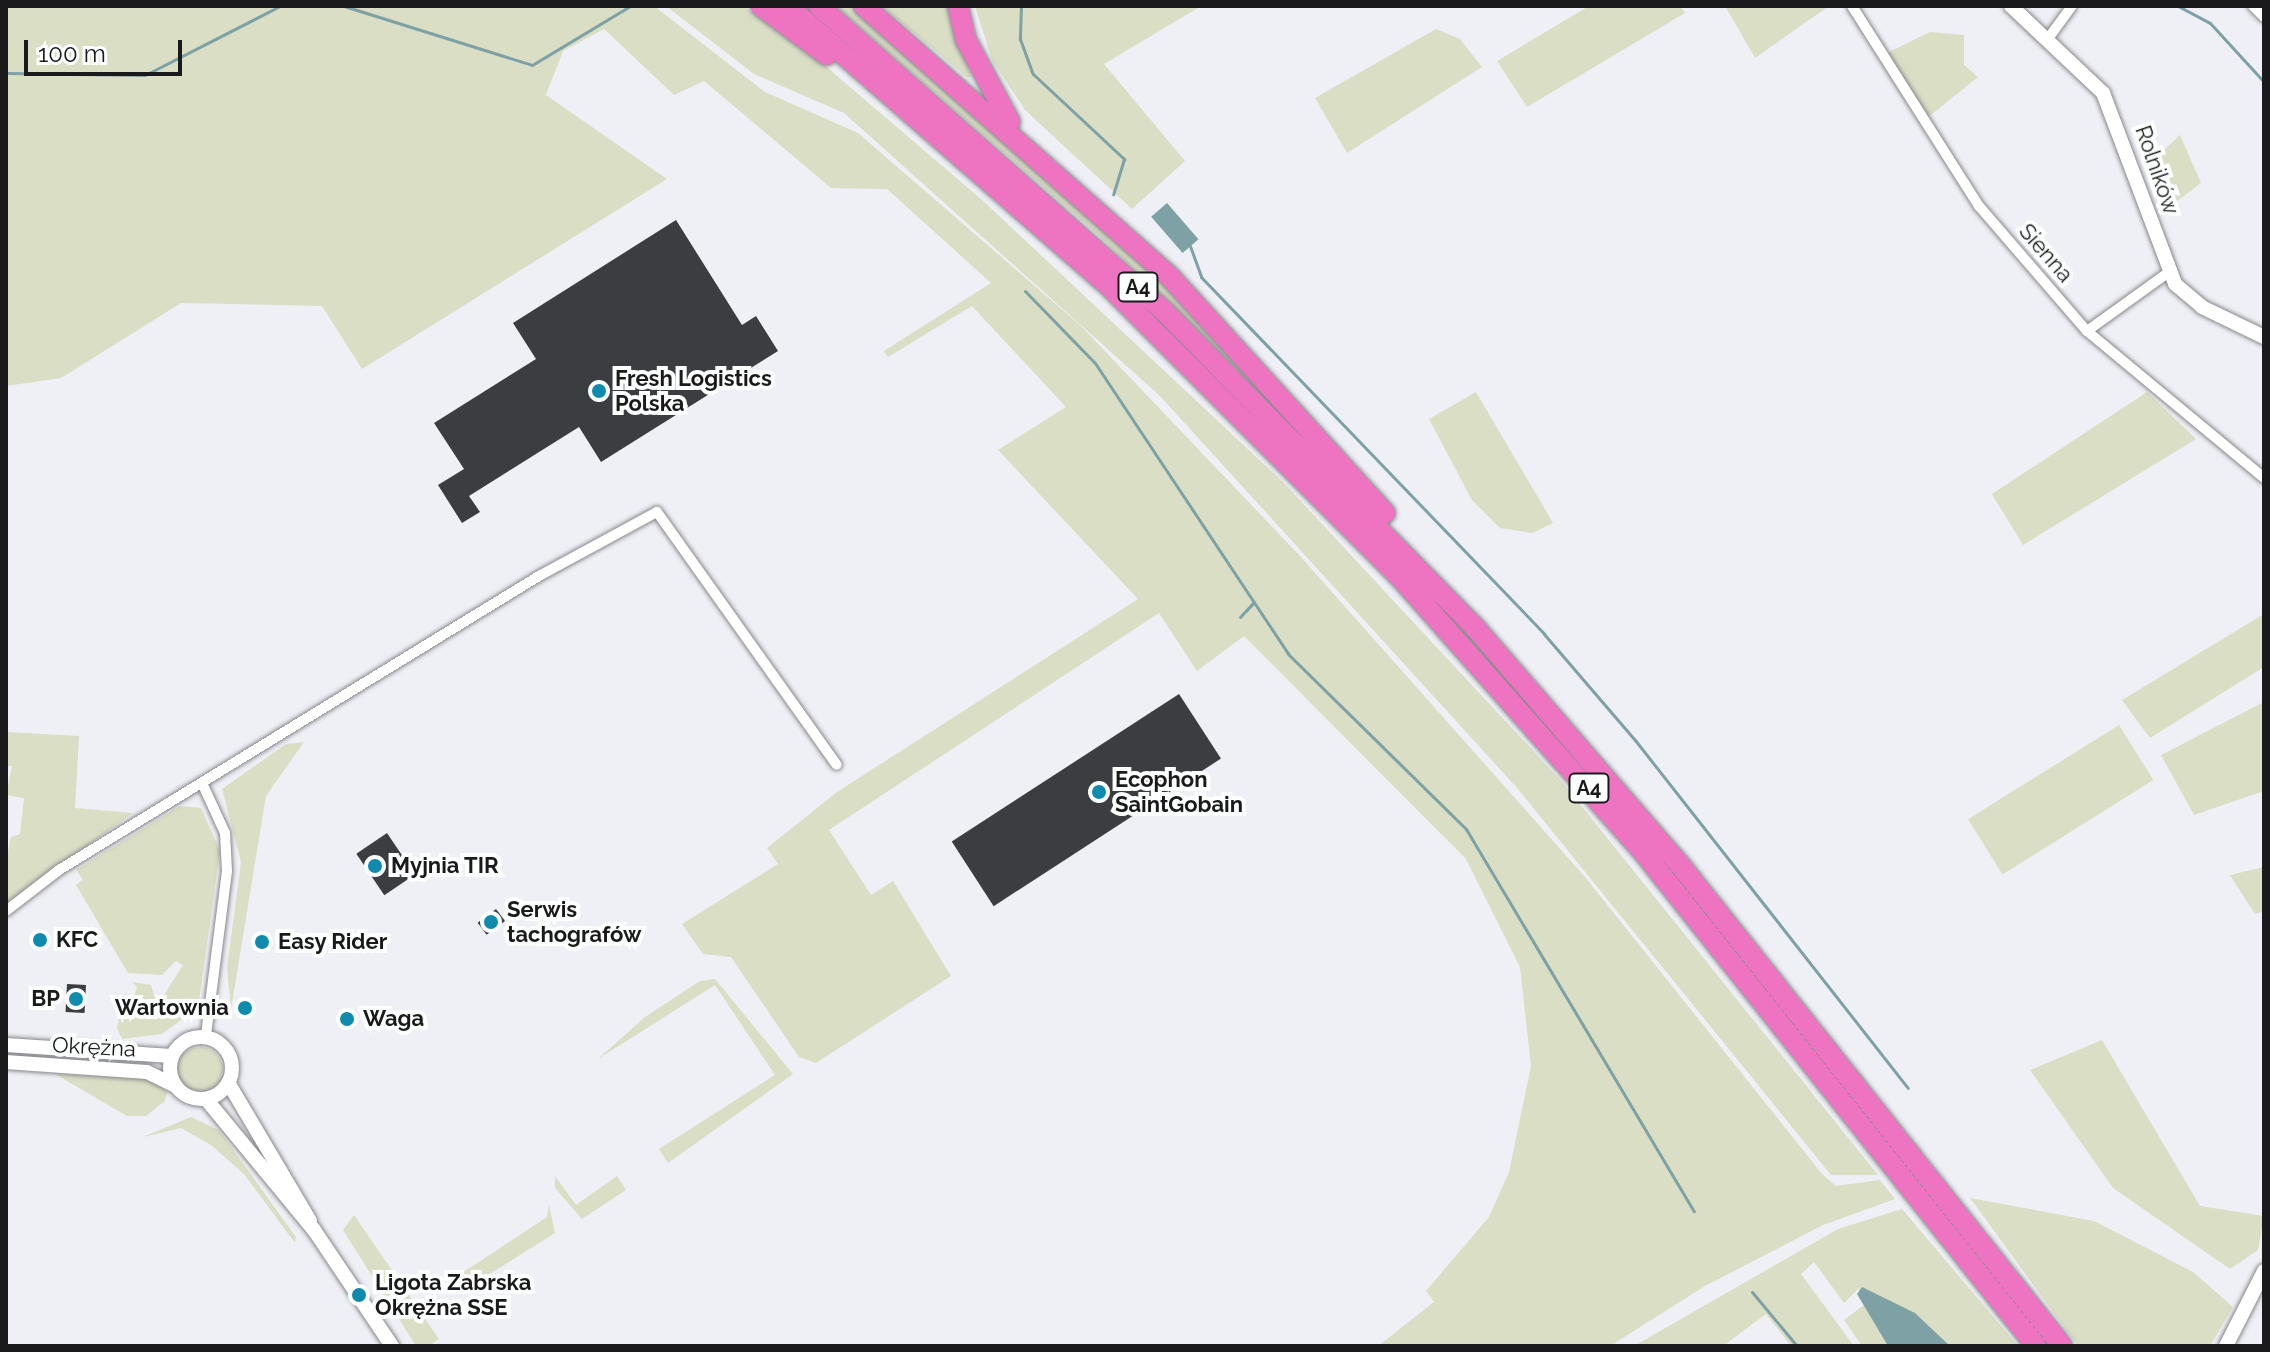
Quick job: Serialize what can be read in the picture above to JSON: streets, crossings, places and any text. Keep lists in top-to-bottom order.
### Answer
{
  "streets": {
    "highway": ["A4"],
    "street": ["Rolników", "Sienna", "Okrężna"]
  },
  "places": [
    "Fresh Logistics Polska",
    "Ecophon SaintGobain",
    "Myjnia TIR",
    "Serwis tachografów",
    "KFC",
    "Easy Rider",
    "BP",
    "Wartownia",
    "Waga",
    "Ligota Zabrska Okrężna SSE"
  ],
  "scale_bar": "100 m"
}
